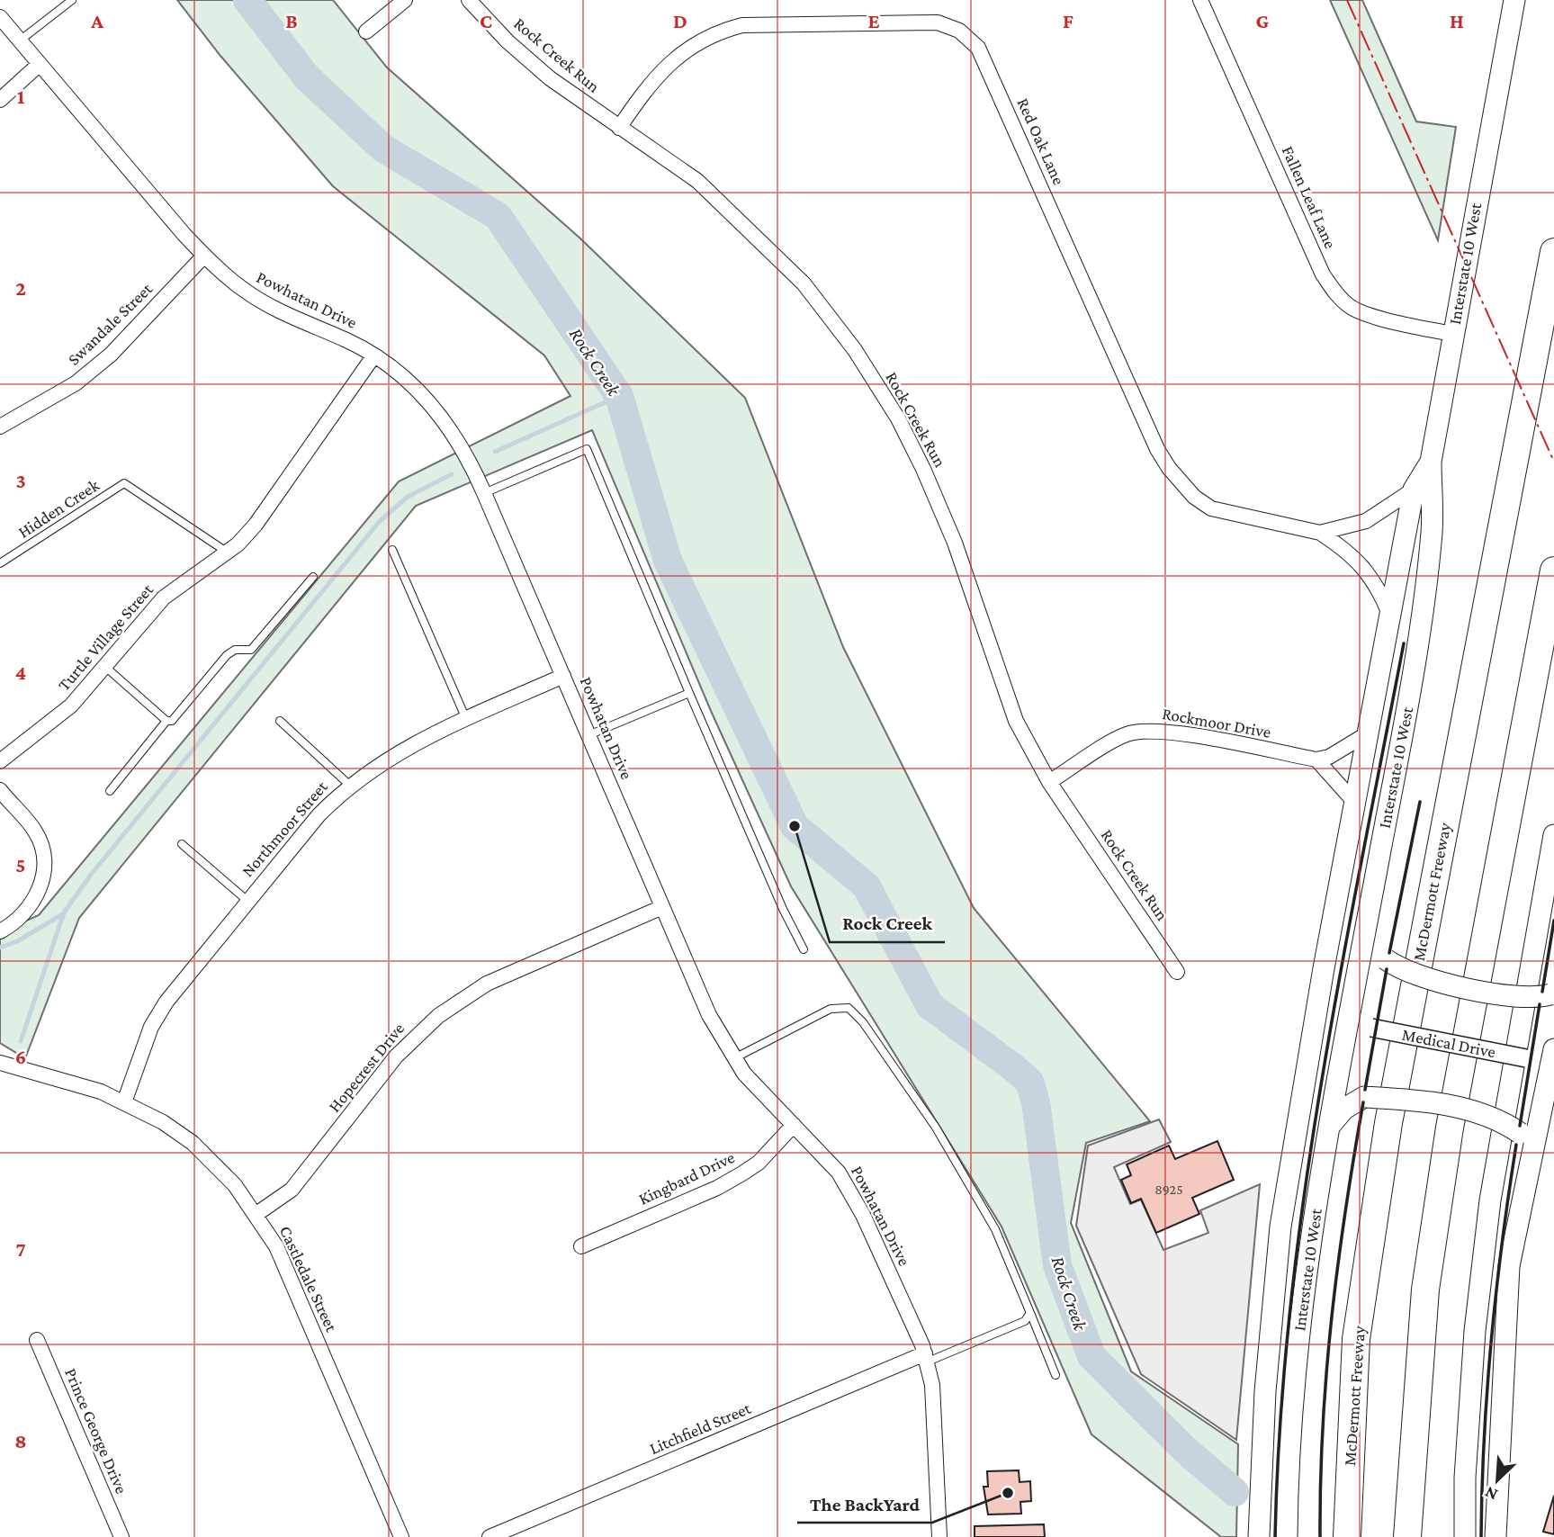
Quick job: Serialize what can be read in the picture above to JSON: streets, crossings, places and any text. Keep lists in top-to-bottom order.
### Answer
{
  "streets": {
    "highway": ["McDermott Freeway"],
    "main road": ["Interstate 10 West"],
    "street": [
      "Rock Creek Run",
      "Red Oak Lane",
      "Fallen Leaf Lane",
      "Powhatan Drive",
      "Swandale Street",
      "Turtle Village Street",
      "Rockmoor Drive",
      "Northmoor Street",
      "Medical Drive",
      "Hopecrest Drive",
      "Kingbard Drive",
      "Castledale Street",
      "Litchfield Street",
      "Prince George Drive"
    ],
    "lane": ["Hidden Creek"]
  },
  "crossings": [
    ["Rock Creek Run", "Red Oak Lane"],
    ["Rock Creek Run", "Rockmoor Drive"],
    ["Fallen Leaf Lane", "Interstate 10 West"],
    ["Powhatan Drive", "Swandale Street"],
    ["Powhatan Drive", "Turtle Village Street"],
    ["Powhatan Drive", "Northmoor Street"],
    ["Powhatan Drive", "Hopecrest Drive"],
    ["Powhatan Drive", "Kingbard Drive"],
    ["Powhatan Drive", "Litchfield Street"],
    ["Hidden Creek", "Turtle Village Street"],
    ["Northmoor Street", "Castledale Street"],
    ["Hopecrest Drive", "Castledale Street"]
  ],
  "water": ["Rock Creek"],
  "places": ["Rock Creek", "The BackYard"],
  "house_numbers": ["8925"],
  "north": "bottom left",
  "grid": {
    "columns": [
      "A",
      "B",
      "C",
      "D",
      "E",
      "F",
      "G",
      "H"
    ],
    "rows": [
      "1",
      "2",
      "3",
      "4",
      "5",
      "6",
      "7",
      "8"
    ]
  }
}
